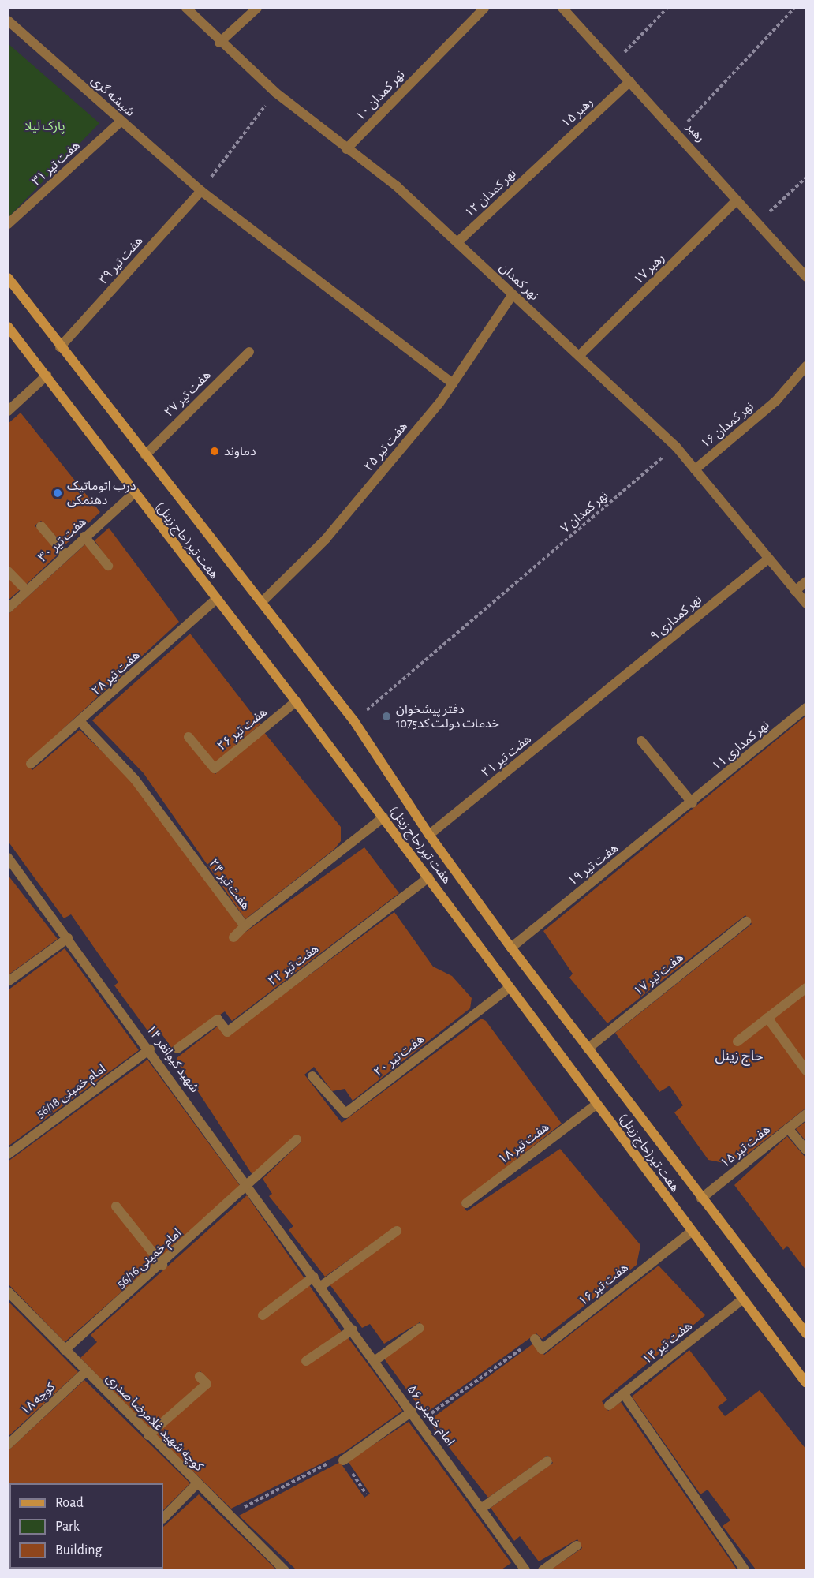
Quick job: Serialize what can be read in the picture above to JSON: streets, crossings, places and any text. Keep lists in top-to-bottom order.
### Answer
{
  "streets": {
    "main road": ["هفت تیر(حاج زینل)"],
    "street": [
      "نهر کمدان ۱۰",
      "شیشه گری",
      "رهبر ۱۵",
      "رهبر",
      "هفت تیر ۳۱",
      "نهر کمدان ۱۲",
      "هفت تیر ۲۹",
      "رهبر ۱۷",
      "نهر کمدان",
      "هفت تیر ۲۷",
      "نهر کمدان ۱۶",
      "هفت تیر ۲۵",
      "هفت تیر ۳۰",
      "نهر کمداری ۹",
      "هفت تیر ۲۸",
      "هفت تیر ۲۶",
      "نهر کمداری ۱۱",
      "هفت تیر ۲۱",
      "هفت تیر ۱۹",
      "هفت تیر ۲۴",
      "هفت تیر ۲۲",
      "هفت تیر ۱۷",
      "هفت تیر ۲۰",
      "شهید کیوانفر ۱۴",
      "امام خمینی 56/18",
      "هفت تیر ۱۸",
      "هفت تیر ۱۵",
      "امام خمینی 56/16",
      "هفت تیر ۱۶",
      "هفت تیر ۱۴",
      "کوچه ۱۸",
      "امام خمینی ۵۶",
      "کوچه شهید غلامرضا صدری"
    ],
    "path": ["نهر کمدان ۷"]
  },
  "crossings": [
    ["نهر کمدان ۱۰", "نهر کمدان"],
    ["شیشه گری", "هفت تیر ۳۱"],
    ["شیشه گری", "هفت تیر ۲۹"],
    ["شیشه گری", "هفت تیر ۲۵"],
    ["رهبر ۱۵", "رهبر"],
    ["رهبر ۱۵", "نهر کمدان ۱۲"],
    ["رهبر", "رهبر ۱۷"],
    ["نهر کمدان ۱۲", "نهر کمدان"],
    ["هفت تیر ۲۹", "هفت تیر(حاج زینل)"],
    ["رهبر ۱۷", "نهر کمدان"],
    ["نهر کمدان", "نهر کمدان ۱۶"],
    ["نهر کمدان", "هفت تیر ۲۵"],
    ["نهر کمدان", "نهر کمدان ۷"],
    ["نهر کمدان", "نهر کمداری ۹"],
    ["هفت تیر ۲۷", "هفت تیر(حاج زینل)"],
    ["هفت تیر ۲۵", "هفت تیر(حاج زینل)"],
    ["نهر کمدان ۷", "هفت تیر(حاج زینل)"],
    ["هفت تیر ۳۰", "هفت تیر(حاج زینل)"],
    ["هفت تیر(حاج زینل)", "هفت تیر ۲۸"],
    ["هفت تیر(حاج زینل)", "هفت تیر ۲۶"],
    ["هفت تیر(حاج زینل)", "هفت تیر ۲۱"],
    ["هفت تیر(حاج زینل)", "هفت تیر ۱۹"],
    ["هفت تیر(حاج زینل)", "هفت تیر ۲۴"],
    ["هفت تیر(حاج زینل)", "هفت تیر ۲۲"],
    ["هفت تیر(حاج زینل)", "هفت تیر ۱۷"],
    ["هفت تیر(حاج زینل)", "هفت تیر ۲۰"],
    ["هفت تیر(حاج زینل)", "هفت تیر ۱۸"],
    ["هفت تیر(حاج زینل)", "هفت تیر ۱۵"],
    ["هفت تیر(حاج زینل)", "هفت تیر ۱۶"],
    ["هفت تیر(حاج زینل)", "هفت تیر ۱۴"],
    ["نهر کمداری ۹", "هفت تیر ۲۱"],
    ["هفت تیر ۲۸", "هفت تیر ۲۴"],
    ["نهر کمداری ۱۱", "هفت تیر ۱۹"],
    ["شهید کیوانفر ۱۴", "امام خمینی 56/18"],
    ["شهید کیوانفر ۱۴", "امام خمینی 56/16"],
    ["شهید کیوانفر ۱۴", "امام خمینی ۵۶"],
    ["امام خمینی 56/16", "کوچه شهید غلامرضا صدری"],
    ["کوچه ۱۸", "کوچه شهید غلامرضا صدری"]
  ],
  "districts": ["حاج زینل"],
  "parks": ["پارک لیلا"],
  "places": ["دماوند", "درب اتوماتیک دهنمکی", "دفتر پیشخوان خدمات دولت کد1075"],
  "legend": ["Road", "Park", "Building"]
}
